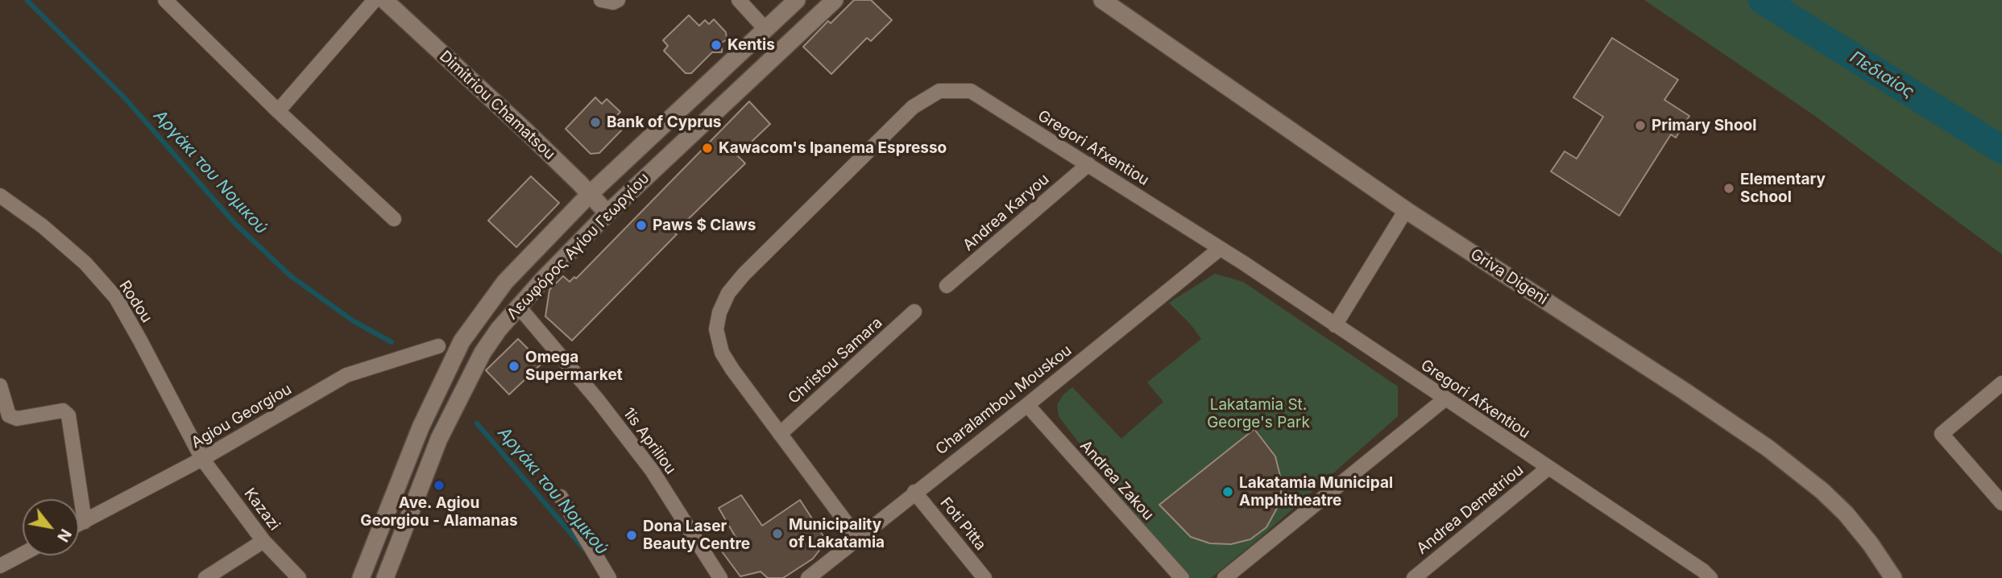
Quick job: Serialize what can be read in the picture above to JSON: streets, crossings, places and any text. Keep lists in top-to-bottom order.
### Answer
{
  "streets": {
    "main road": ["Dimitriou Chamatsou", "Λεωφόρος Αγίου Γεωργίου", "Griva Digeni"],
    "street": [
      "Gregori Afxentiou",
      "Andrea Karyou",
      "Rodou",
      "Christou Samara",
      "Charalambou Mouskou",
      "Agiou Georgiou",
      "1is Apriliou",
      "Andrea Zakou",
      "Kazazi",
      "Andrea Demetriou",
      "Foti Pitta"
    ]
  },
  "crossings": [
    ["Dimitriou Chamatsou", "Λεωφόρος Αγίου Γεωργίου"],
    ["Gregori Afxentiou", "Andrea Karyou"],
    ["Gregori Afxentiou", "Christou Samara"],
    ["Gregori Afxentiou", "Charalambou Mouskou"],
    ["Gregori Afxentiou", "Andrea Demetriou"],
    ["Λεωφόρος Αγίου Γεωργίου", "1is Apriliou"],
    ["Rodou", "Agiou Georgiou"],
    ["Rodou", "Kazazi"],
    ["Charalambou Mouskou", "Andrea Zakou"],
    ["Charalambou Mouskou", "Foti Pitta"],
    ["Agiou Georgiou", "Kazazi"]
  ],
  "water": ["Πεδιαίος", "Αργάκι του Νομικού"],
  "parks": ["Lakatamia St. George's Park"],
  "places": [
    "Kentis",
    "Bank of Cyprus",
    "Primary Shool",
    "Kawacom's Ipanema Espresso",
    "Elementary School",
    "Paws $ Claws",
    "Omega Supermarket",
    "Ave. Agiou Georgiou - Alamanas",
    "Lakatamia Municipal Amphitheatre",
    "Municipality of Lakatamia",
    "Dona Laser Beauty Centre"
  ],
  "north": "bottom right"
}
